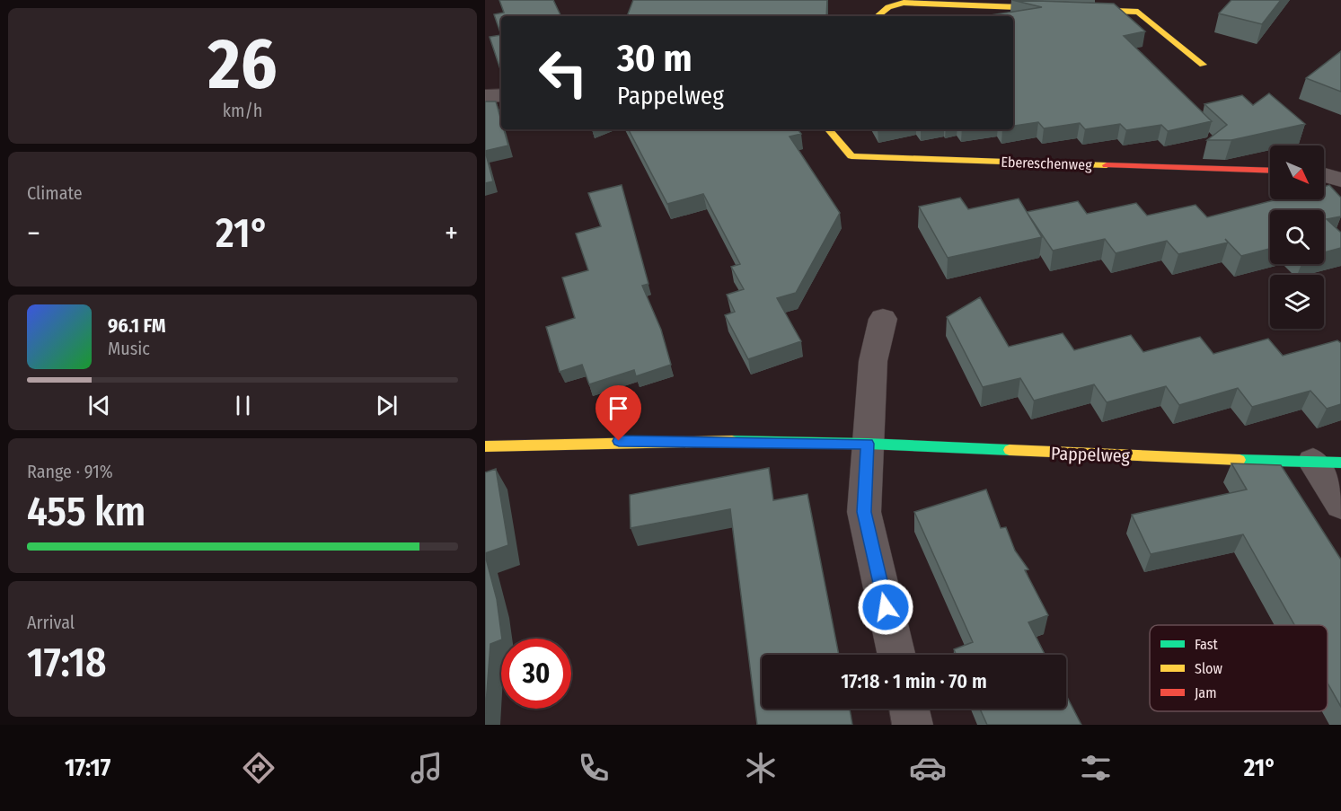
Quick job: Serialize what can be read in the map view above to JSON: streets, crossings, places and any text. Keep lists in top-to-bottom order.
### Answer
{
  "streets": {
    "street": ["Ebereschenweg", "Pappelweg"]
  },
  "legend": ["Fast", "Slow", "Jam"],
  "north": "bottom right",
  "page": {
    "tile": [
      ["26", "km/h"],
      "Climate",
      ["Range · 91%", "455 km"],
      ["Arrival", "17:18"]
    ],
    "turn": ["30 m", "Pappelweg"],
    "heat": ["−", "21°", "+"],
    "song": ["96.1 FM", "Music"],
    "limit": "30",
    "trip": "17:18 · 1 min · 70 m",
    "tabs": ["17:17", "21°"]
  }
}
